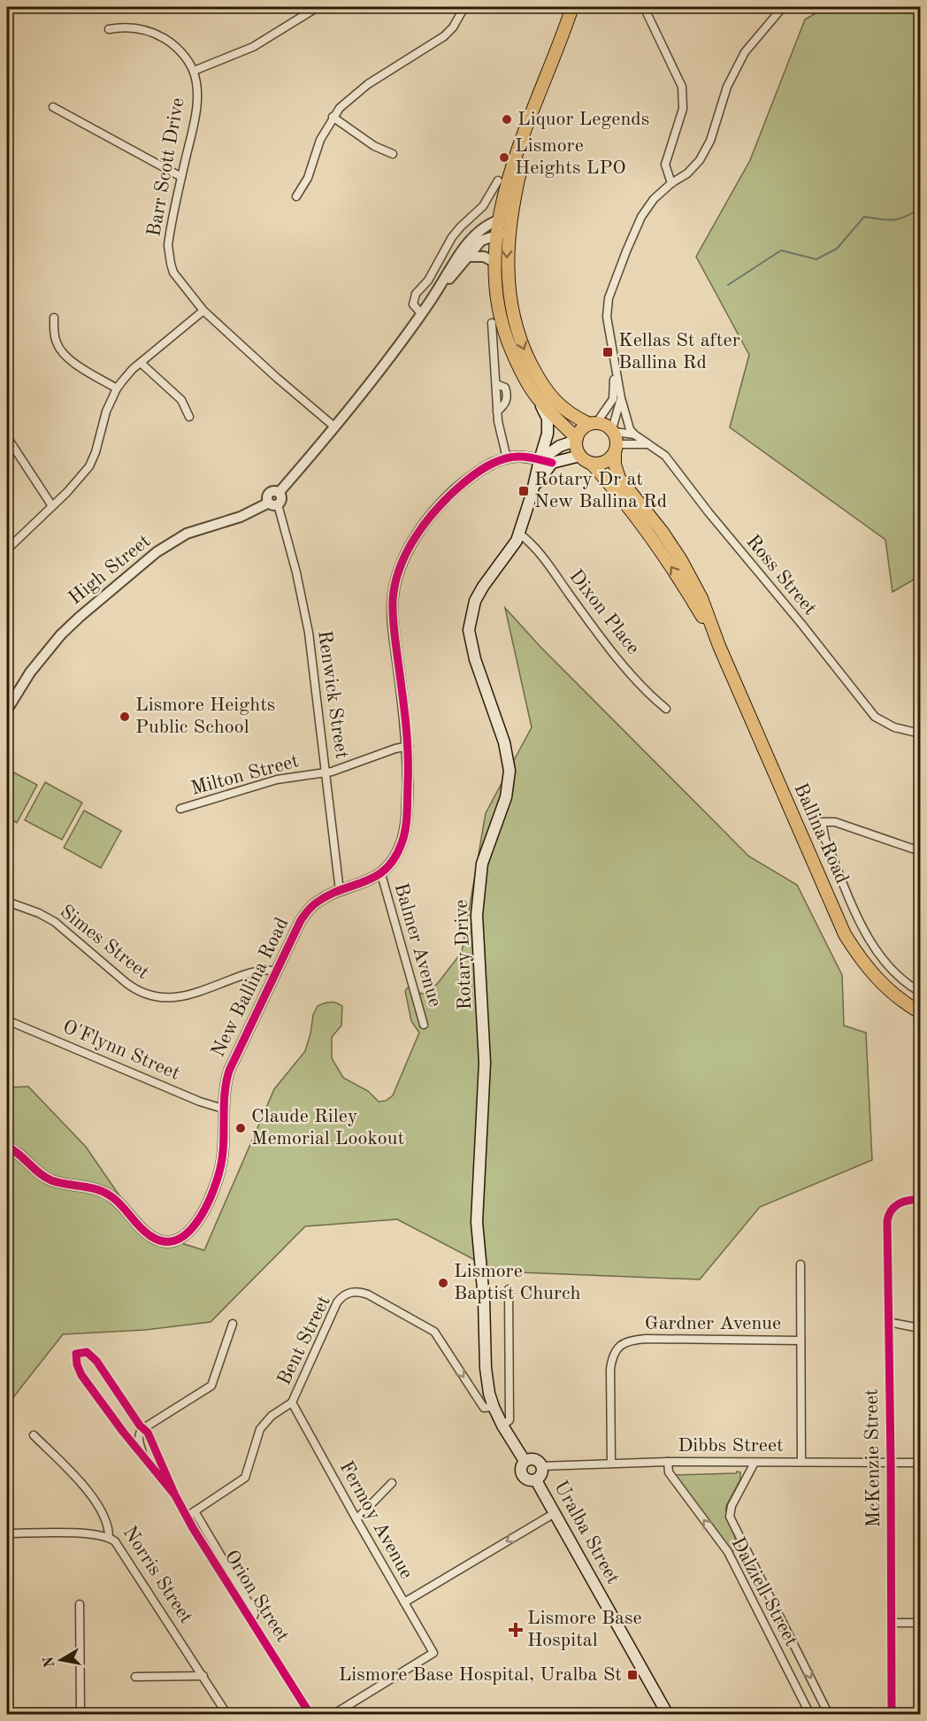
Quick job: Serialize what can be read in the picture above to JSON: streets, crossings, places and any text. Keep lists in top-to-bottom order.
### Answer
{
  "streets": {
    "main road": ["Ballina Road", "Rotary Drive", "Uralba Street"],
    "street": [
      "Barr Scott Drive",
      "High Street",
      "Ross Street",
      "Dixon Place",
      "Renwick Street",
      "Milton Street",
      "Simes Street",
      "Balmer Avenue",
      "New Ballina Road",
      "O'Flynn Street",
      "Gardner Avenue",
      "Bent Street",
      "Dibbs Street",
      "McKenzie Street",
      "Fermoy Avenue",
      "Norris Street",
      "Dalziell Street",
      "Orion Street"
    ]
  },
  "crossings": [
    ["Barr Scott Drive", "High Street"],
    ["High Street", "Renwick Street"],
    ["Dixon Place", "Rotary Drive"],
    ["Renwick Street", "Milton Street"],
    ["Renwick Street", "New Ballina Road"],
    ["Simes Street", "New Ballina Road"],
    ["Balmer Avenue", "New Ballina Road"],
    ["Rotary Drive", "Uralba Street"],
    ["New Ballina Road", "O'Flynn Street"],
    ["Gardner Avenue", "Dibbs Street"],
    ["Bent Street", "Fermoy Avenue"],
    ["Bent Street", "Uralba Street"],
    ["Bent Street", "Orion Street"],
    ["Dibbs Street", "McKenzie Street"],
    ["Dibbs Street", "Uralba Street"],
    ["Dibbs Street", "Dalziell Street"]
  ],
  "places": {
    "other": [
      "Liquor Legends",
      "Lismore Heights LPO",
      "Lismore Heights Public School",
      "Claude Riley Memorial Lookout",
      "Lismore Baptist Church"
    ],
    "transit": ["Kellas St after Ballina Rd", "Rotary Dr at New Ballina Rd", "Lismore Base Hospital, Uralba St"],
    "health": ["Lismore Base Hospital"]
  },
  "north": "left"
}
